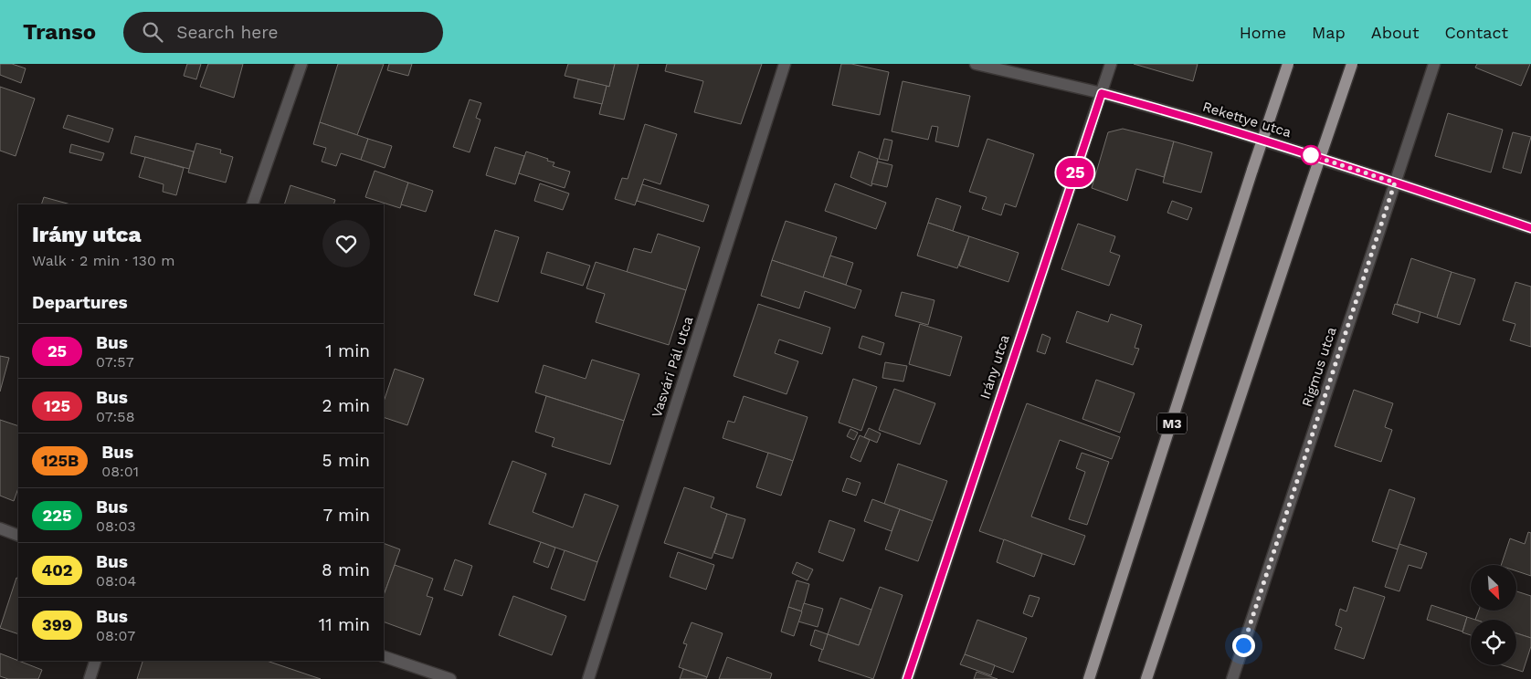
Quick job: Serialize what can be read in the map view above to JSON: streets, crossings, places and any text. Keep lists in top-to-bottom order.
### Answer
{
  "streets": {
    "main road": ["M3"],
    "street": [
      "Rekettye utca",
      "Vasvári Pál utca",
      "Irány utca",
      "Rigmus utca"
    ]
  },
  "crossings": [
    ["Rekettye utca", "Irány utca"],
    ["Rekettye utca", "Rigmus utca"]
  ],
  "lines": ["bus line 25"],
  "north": "bottom right",
  "page": {
    "header": "Transo",
    "search": "Search here",
    "nav": [
      "Home",
      "Map",
      "About",
      "Contact"
    ],
    "on_map": "25",
    "heading": [
      ["Irány utca", "Walk · 2 min · 130 m"],
      "Departures"
    ],
    "list": [
      {
        "mark": "25",
        "name": "Bus",
        "note": "07:57",
        "value": "1 min"
      },
      {
        "mark": "125",
        "name": "Bus",
        "note": "07:58",
        "value": "2 min"
      },
      {
        "mark": "125B",
        "name": "Bus",
        "note": "08:01",
        "value": "5 min"
      },
      {
        "mark": "225",
        "name": "Bus",
        "note": "08:03",
        "value": "7 min"
      },
      {
        "mark": "402",
        "name": "Bus",
        "note": "08:04",
        "value": "8 min"
      },
      {
        "mark": "399",
        "name": "Bus",
        "note": "08:07",
        "value": "11 min"
      }
    ]
  }
}
